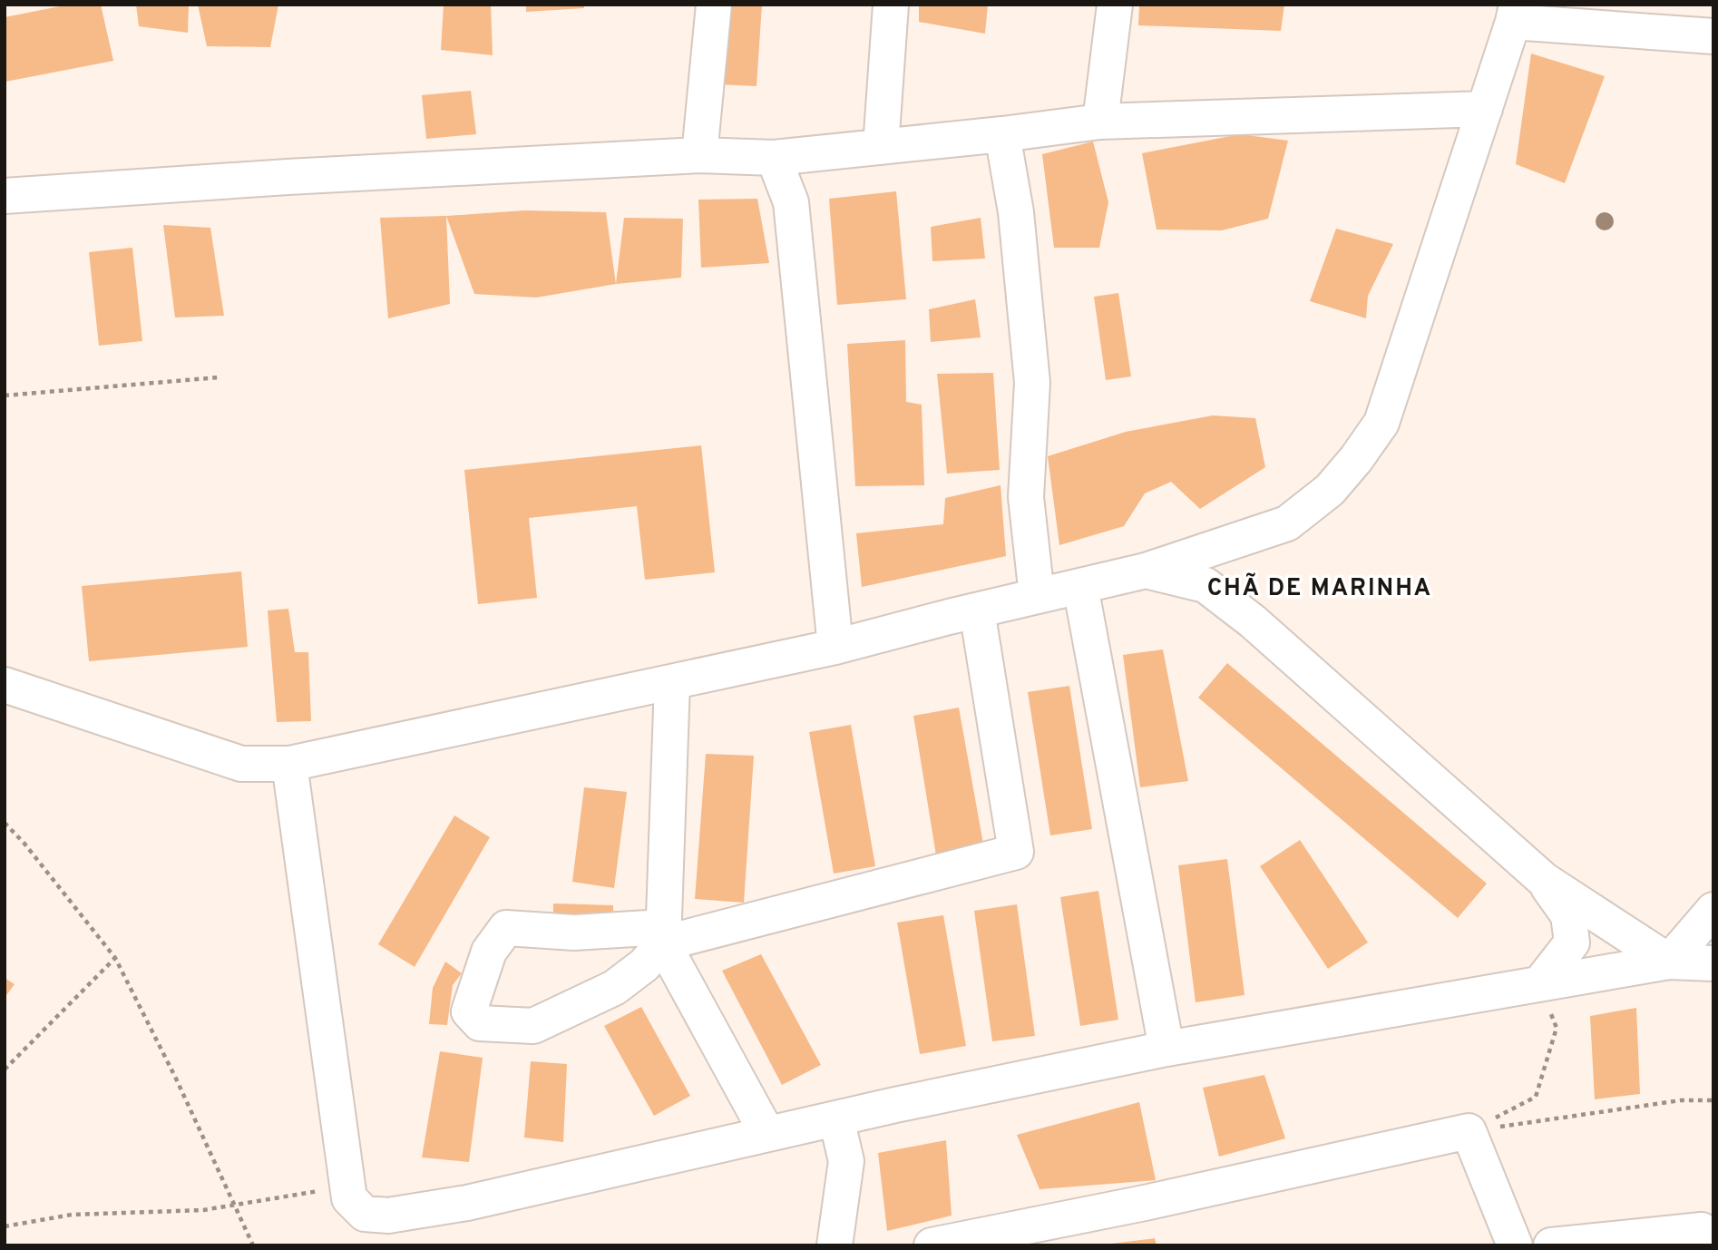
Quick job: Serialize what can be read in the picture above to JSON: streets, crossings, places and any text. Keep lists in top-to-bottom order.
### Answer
{
  "districts": ["CHÃ DE MARINHA"]
}
